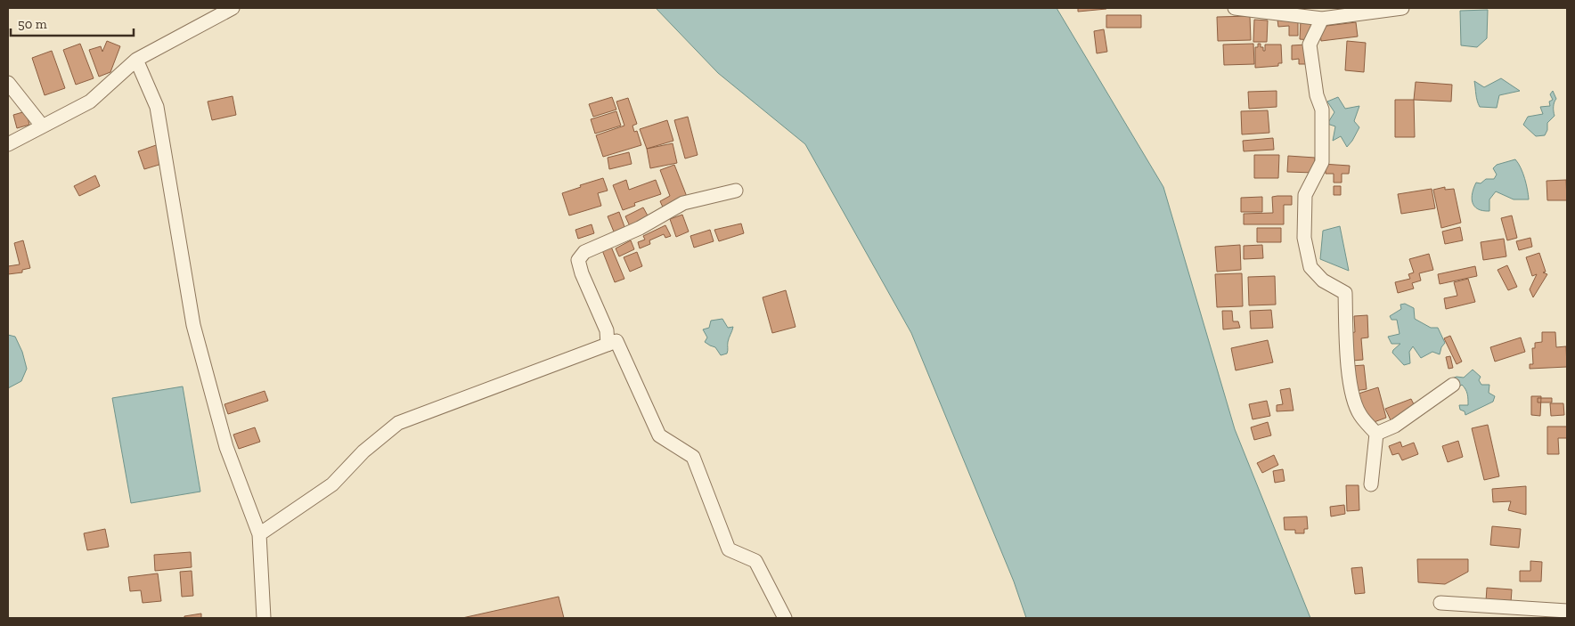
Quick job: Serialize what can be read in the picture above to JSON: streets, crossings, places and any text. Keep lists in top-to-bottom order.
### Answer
{
  "scale_bar": "50 m"
}
